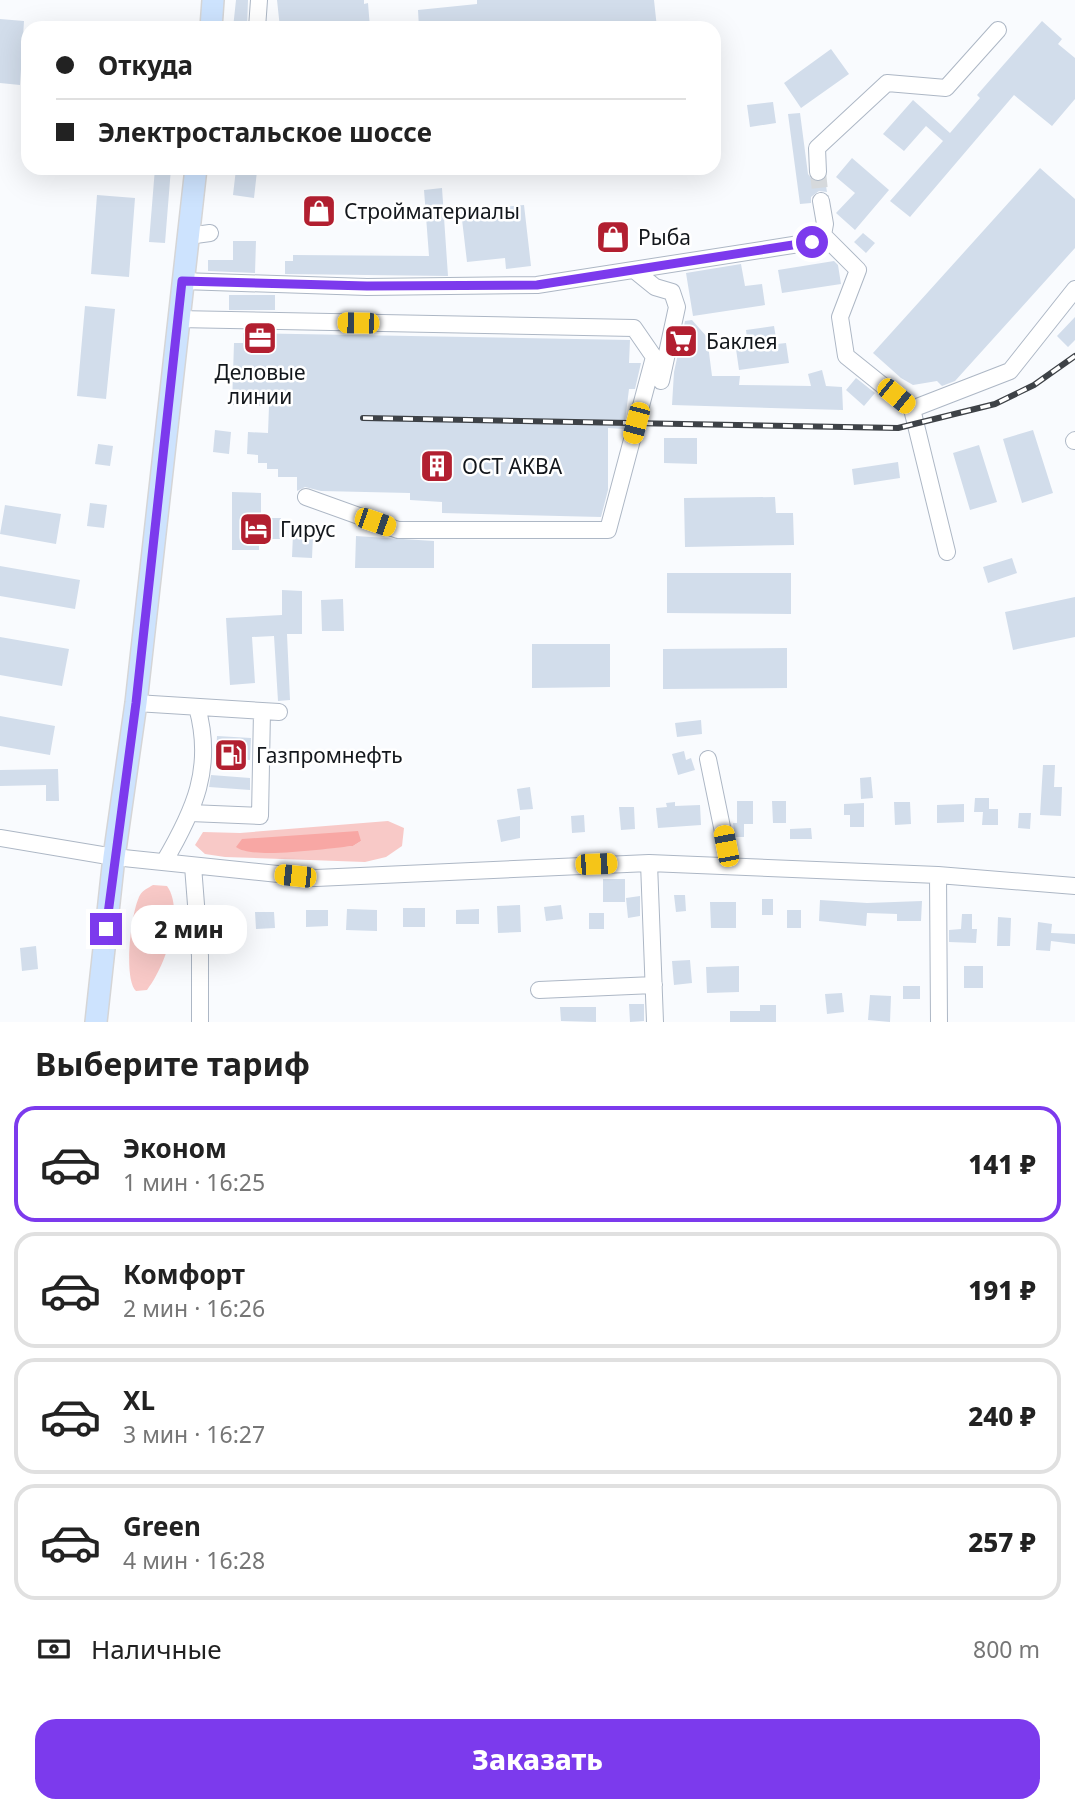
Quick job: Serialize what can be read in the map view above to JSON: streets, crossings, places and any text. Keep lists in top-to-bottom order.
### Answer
{
  "places": {
    "shop": ["Стройматериалы", "Рыба"],
    "office": ["Деловые линии"],
    "supermarket": ["Баклея"],
    "building": ["ОСТ АКВА"],
    "hotel": ["Гирус"],
    "fuel station": ["Газпромнефть"]
  },
  "page": {
    "banner": ["Откуда", "Электростальское шоссе"],
    "bubble": "2 мин",
    "heading": "Выберите тариф",
    "list": [
      {
        "name": "Эконом",
        "note": "1 мин · 16:25",
        "value": "141 ₽"
      },
      {
        "name": "Комфорт",
        "note": "2 мин · 16:26",
        "value": "191 ₽"
      },
      {
        "name": "XL",
        "note": "3 мин · 16:27",
        "value": "240 ₽"
      },
      {
        "name": "Green",
        "note": "4 мин · 16:28",
        "value": "257 ₽"
      }
    ],
    "pay": ["Наличные", "800 m"],
    "buttons": "Заказать"
  }
}
